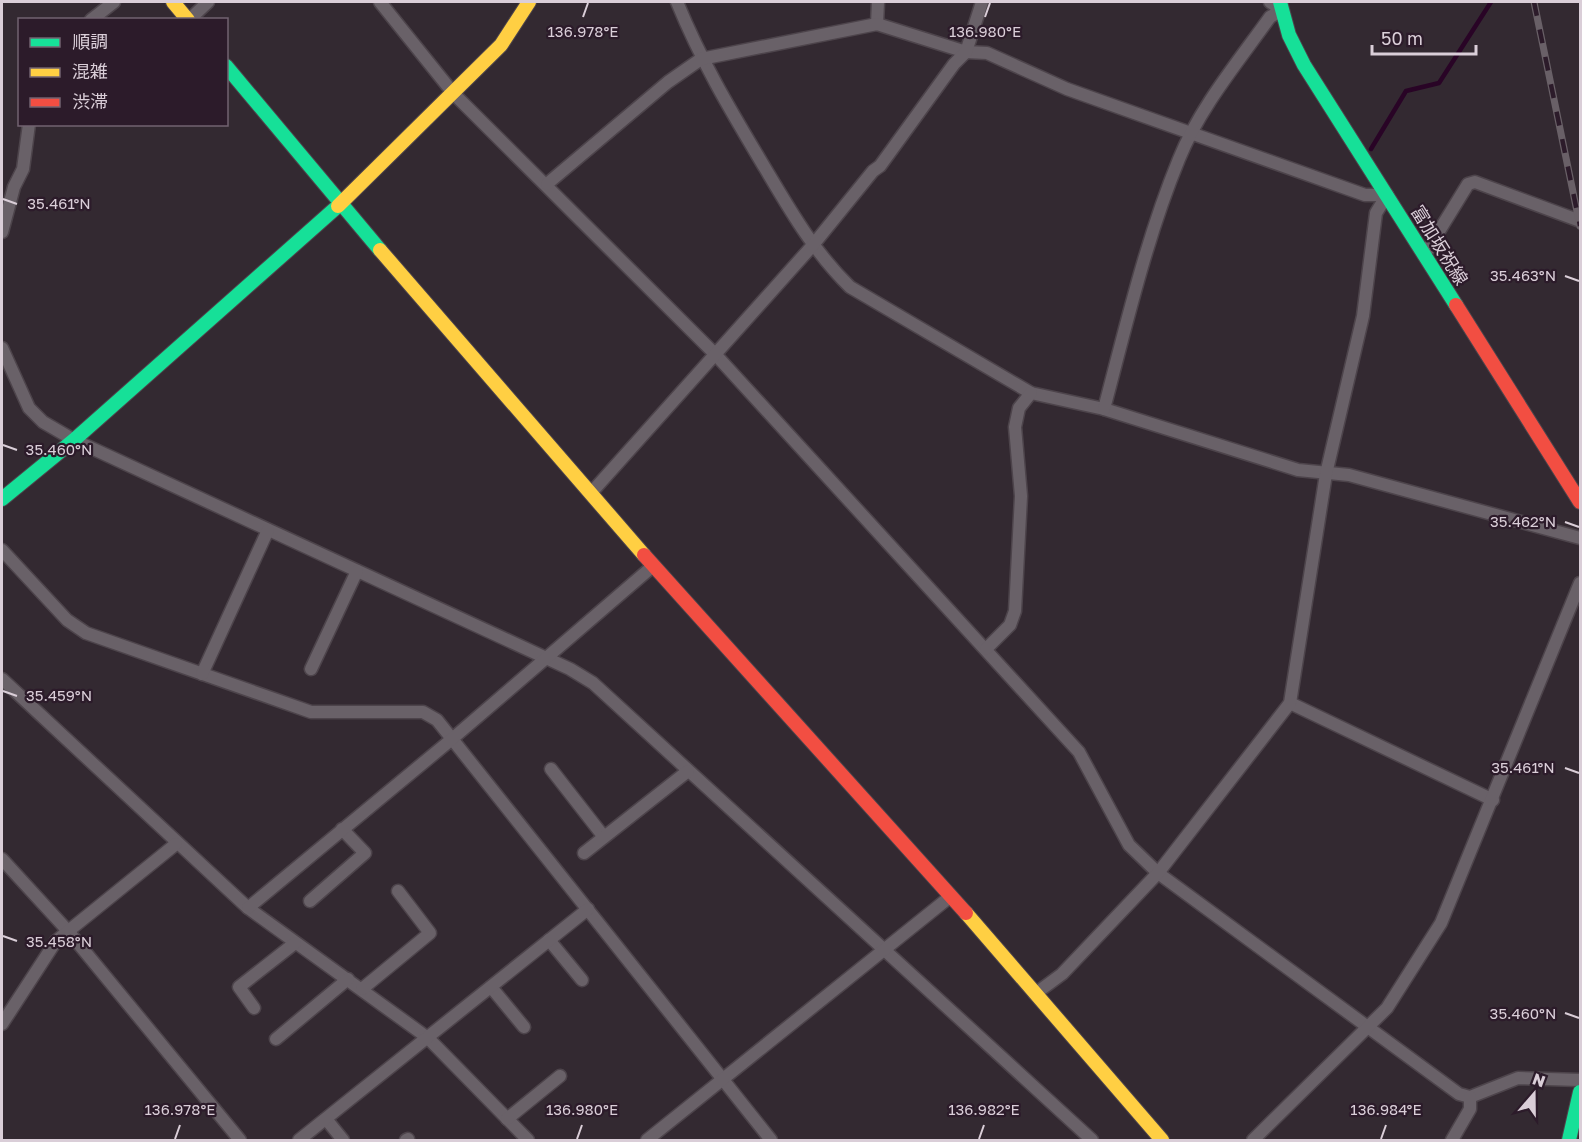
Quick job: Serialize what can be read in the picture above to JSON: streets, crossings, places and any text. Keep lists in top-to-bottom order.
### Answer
{
  "streets": {
    "street": ["富加坂祝線"]
  },
  "legend": ["順調", "混雑", "渋滞"],
  "scale_bar": "50 m",
  "north": "top",
  "coordinates": [
    "136.978°E",
    "136.980°E",
    "35.461°N",
    "35.463°N",
    "35.460°N",
    "35.462°N",
    "35.459°N",
    "35.458°N",
    "136.982°E",
    "136.984°E"
  ]
}
